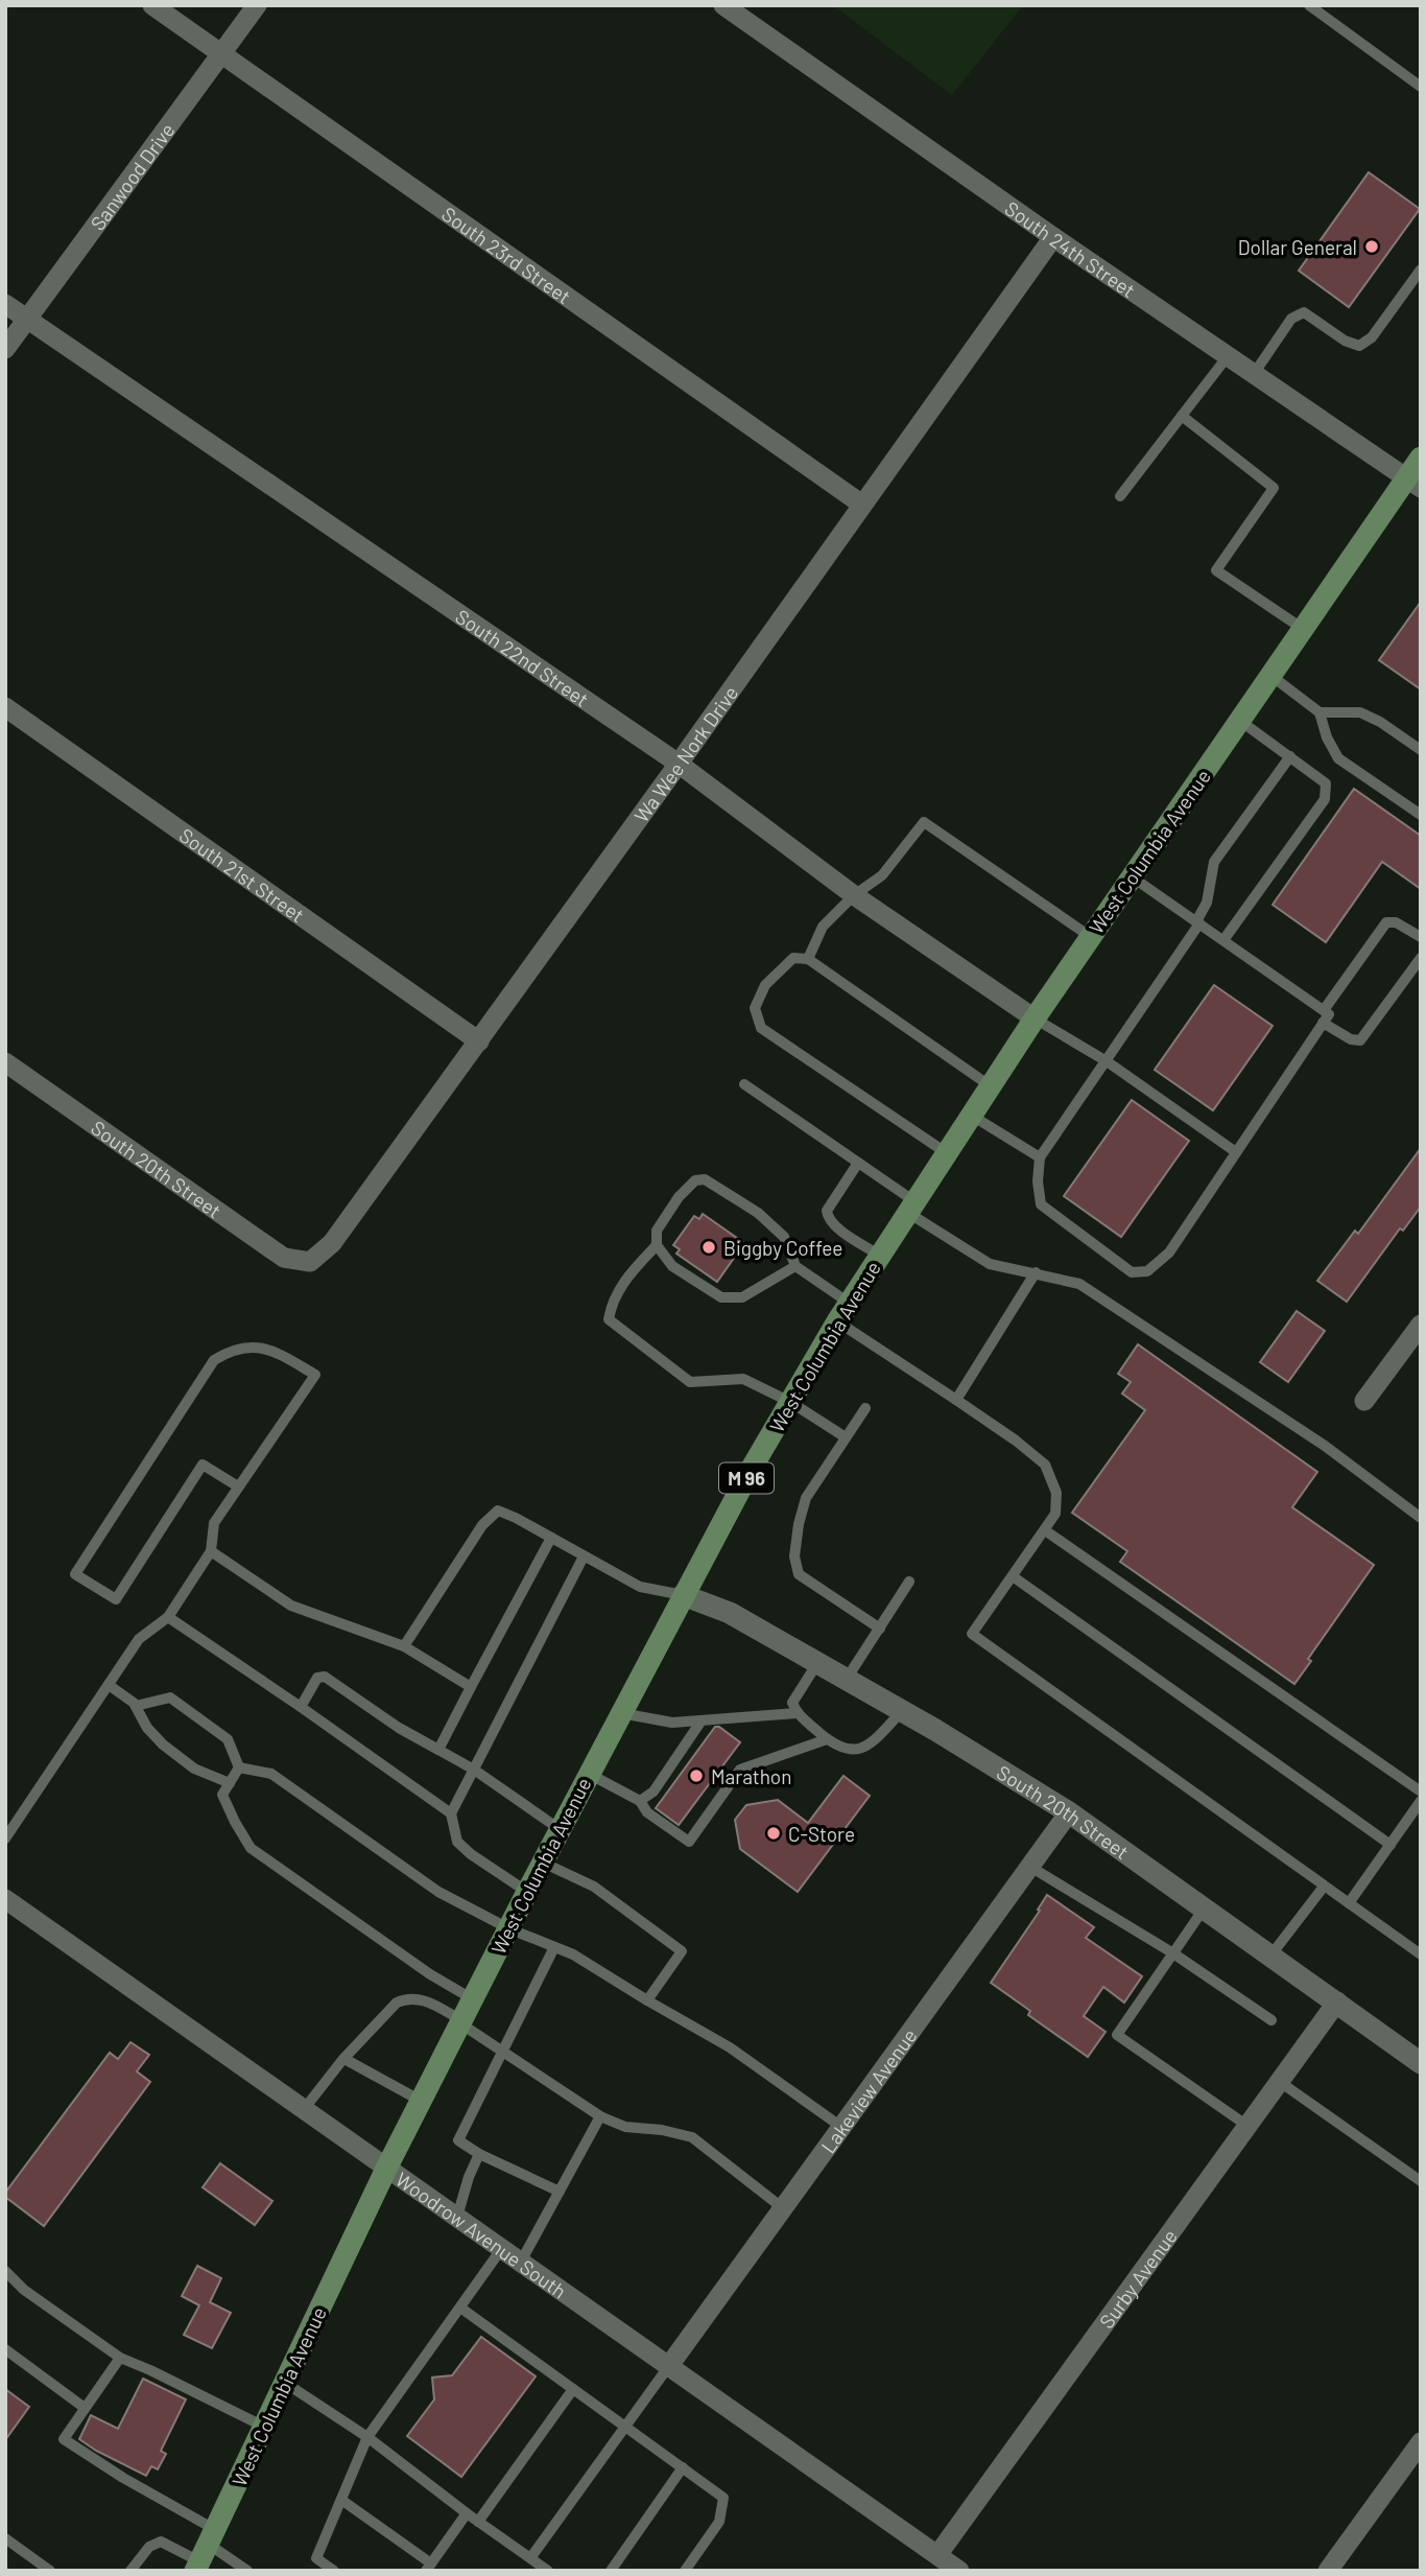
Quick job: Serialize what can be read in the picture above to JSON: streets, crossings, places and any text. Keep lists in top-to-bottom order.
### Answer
{
  "streets": {
    "main road": ["West Columbia Avenue", "South 20th Street", "M 96"],
    "street": [
      "Sanwood Drive",
      "South 24th Street",
      "South 23rd Street",
      "South 22nd Street",
      "Wa Wee Nork Drive",
      "South 21st Street",
      "Lakeview Avenue",
      "Woodrow Avenue South",
      "Surby Avenue"
    ]
  },
  "crossings": [
    ["Sanwood Drive", "South 23rd Street"],
    ["Sanwood Drive", "South 22nd Street"],
    ["South 24th Street", "Wa Wee Nork Drive"],
    ["South 24th Street", "West Columbia Avenue"],
    ["South 23rd Street", "Wa Wee Nork Drive"],
    ["South 22nd Street", "Wa Wee Nork Drive"],
    ["South 22nd Street", "West Columbia Avenue"],
    ["Wa Wee Nork Drive", "South 21st Street"],
    ["Wa Wee Nork Drive", "South 20th Street"],
    ["West Columbia Avenue", "South 20th Street"],
    ["West Columbia Avenue", "Woodrow Avenue South"],
    ["South 20th Street", "Lakeview Avenue"],
    ["South 20th Street", "Surby Avenue"],
    ["Lakeview Avenue", "Woodrow Avenue South"],
    ["Woodrow Avenue South", "Surby Avenue"]
  ],
  "places": [
    "Dollar General",
    "Biggby Coffee",
    "Marathon",
    "C-Store"
  ]
}
